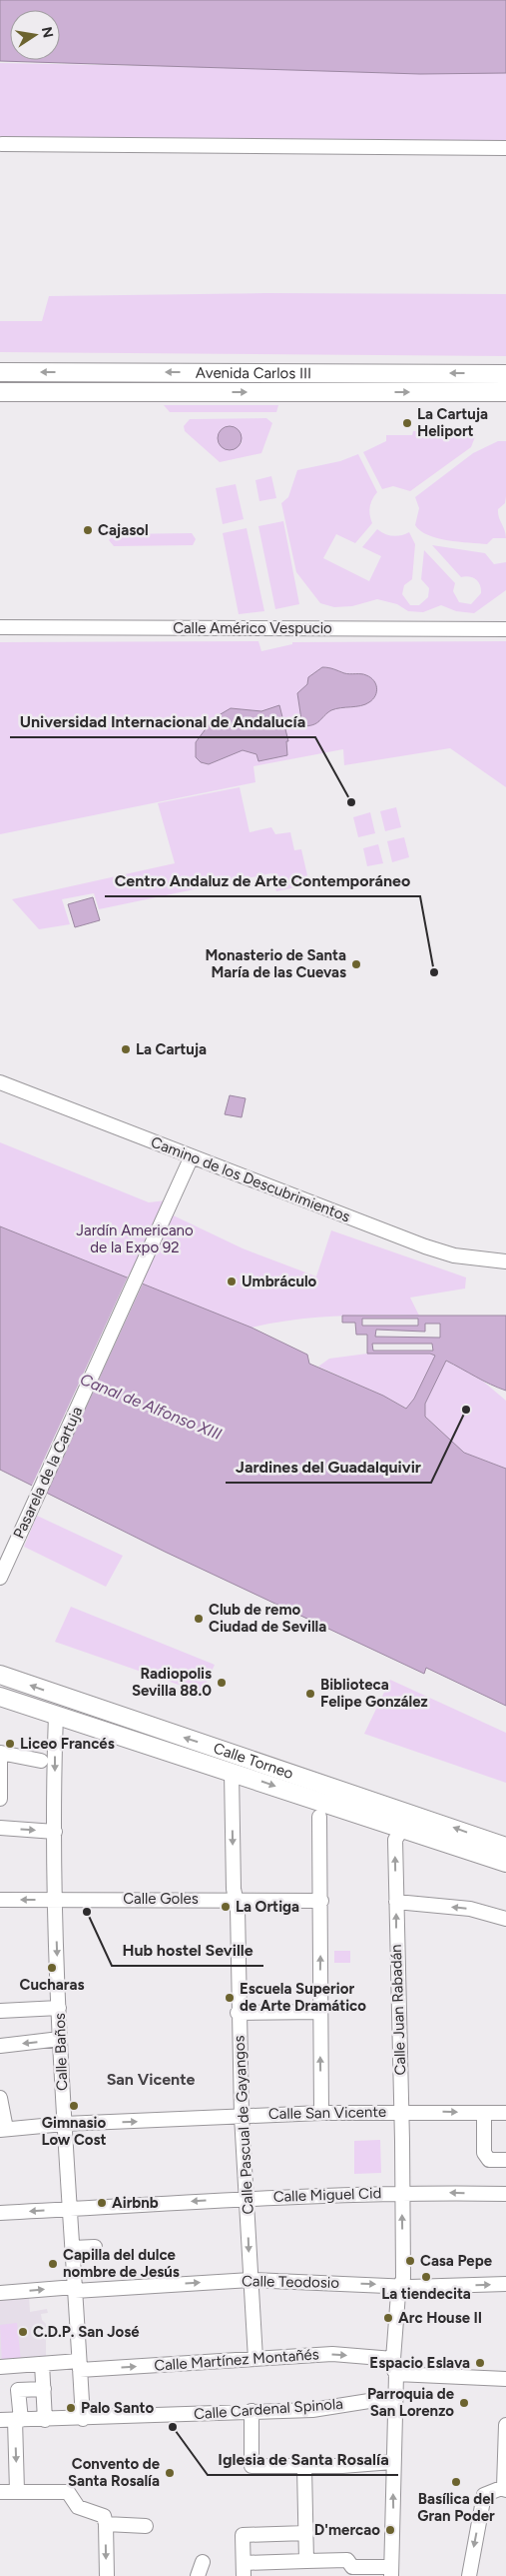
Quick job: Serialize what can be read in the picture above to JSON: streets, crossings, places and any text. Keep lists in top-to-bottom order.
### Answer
{
  "streets": {
    "main road": ["Avenida Carlos III", "Calle Torneo"],
    "street": [
      "Calle Américo Vespucio",
      "Camino de los Descubrimientos",
      "Pasarela de la Cartuja",
      "Calle Goles",
      "Calle Juan Rabadán",
      "Calle Baños",
      "Calle San Vicente",
      "Calle Pascual de Gayangos",
      "Calle Miguel Cid",
      "Calle Teodosio",
      "Calle Martínez Montañés",
      "Calle Cardenal Spinola"
    ]
  },
  "crossings": [
    ["Camino de los Descubrimientos", "Pasarela de la Cartuja"],
    ["Calle Torneo", "Calle Juan Rabadán"],
    ["Calle Torneo", "Calle Baños"],
    ["Calle Torneo", "Calle Pascual de Gayangos"],
    ["Calle Goles", "Calle Baños"],
    ["Calle Goles", "Calle Pascual de Gayangos"],
    ["Calle Juan Rabadán", "Calle San Vicente"],
    ["Calle Juan Rabadán", "Calle Miguel Cid"],
    ["Calle Juan Rabadán", "Calle Teodosio"],
    ["Calle Juan Rabadán", "Calle Martínez Montañés"],
    ["Calle Juan Rabadán", "Calle Cardenal Spinola"],
    ["Calle Baños", "Calle San Vicente"],
    ["Calle Baños", "Calle Miguel Cid"],
    ["Calle Baños", "Calle Teodosio"],
    ["Calle Baños", "Calle Martínez Montañés"],
    ["Calle Baños", "Calle Cardenal Spinola"],
    ["Calle San Vicente", "Calle Pascual de Gayangos"],
    ["Calle Pascual de Gayangos", "Calle Miguel Cid"],
    ["Calle Pascual de Gayangos", "Calle Teodosio"],
    ["Calle Pascual de Gayangos", "Calle Martínez Montañés"]
  ],
  "one_way": [
    "Calle San Vicente",
    "Calle Pascual de Gayangos",
    "Calle Miguel Cid",
    "Calle Teodosio"
  ],
  "districts": ["San Vicente"],
  "water": ["Canal de Alfonso XIII"],
  "parks": ["Jardín Americano de la Expo 92"],
  "places": [
    "La Cartuja Heliport",
    "Cajasol",
    "Universidad Internacional de Andalucía",
    "Monasterio de Santa María de las Cuevas",
    "Centro Andaluz de Arte Contemporáneo",
    "La Cartuja",
    "Umbráculo",
    "Jardines del Guadalquivir",
    "Club de remo Ciudad de Sevilla",
    "Radiopolis Sevilla 88.0",
    "Biblioteca Felipe González",
    "Liceo Francés",
    "La Ortiga",
    "Hub hostel Seville",
    "Cucharas",
    "Escuela Superior de Arte Dramático",
    "Gimnasio Low Cost",
    "Airbnb",
    "Casa Pepe",
    "Capilla del dulce nombre de Jesús",
    "La tiendecita",
    "Arc House II",
    "C.D.P. San José",
    "Espacio Eslava",
    "Parroquia de San Lorenzo",
    "Palo Santo",
    "Iglesia de Santa Rosalía",
    "Convento de Santa Rosalía",
    "Basílica del Gran Poder",
    "D'mercao"
  ],
  "north": "right"
}
